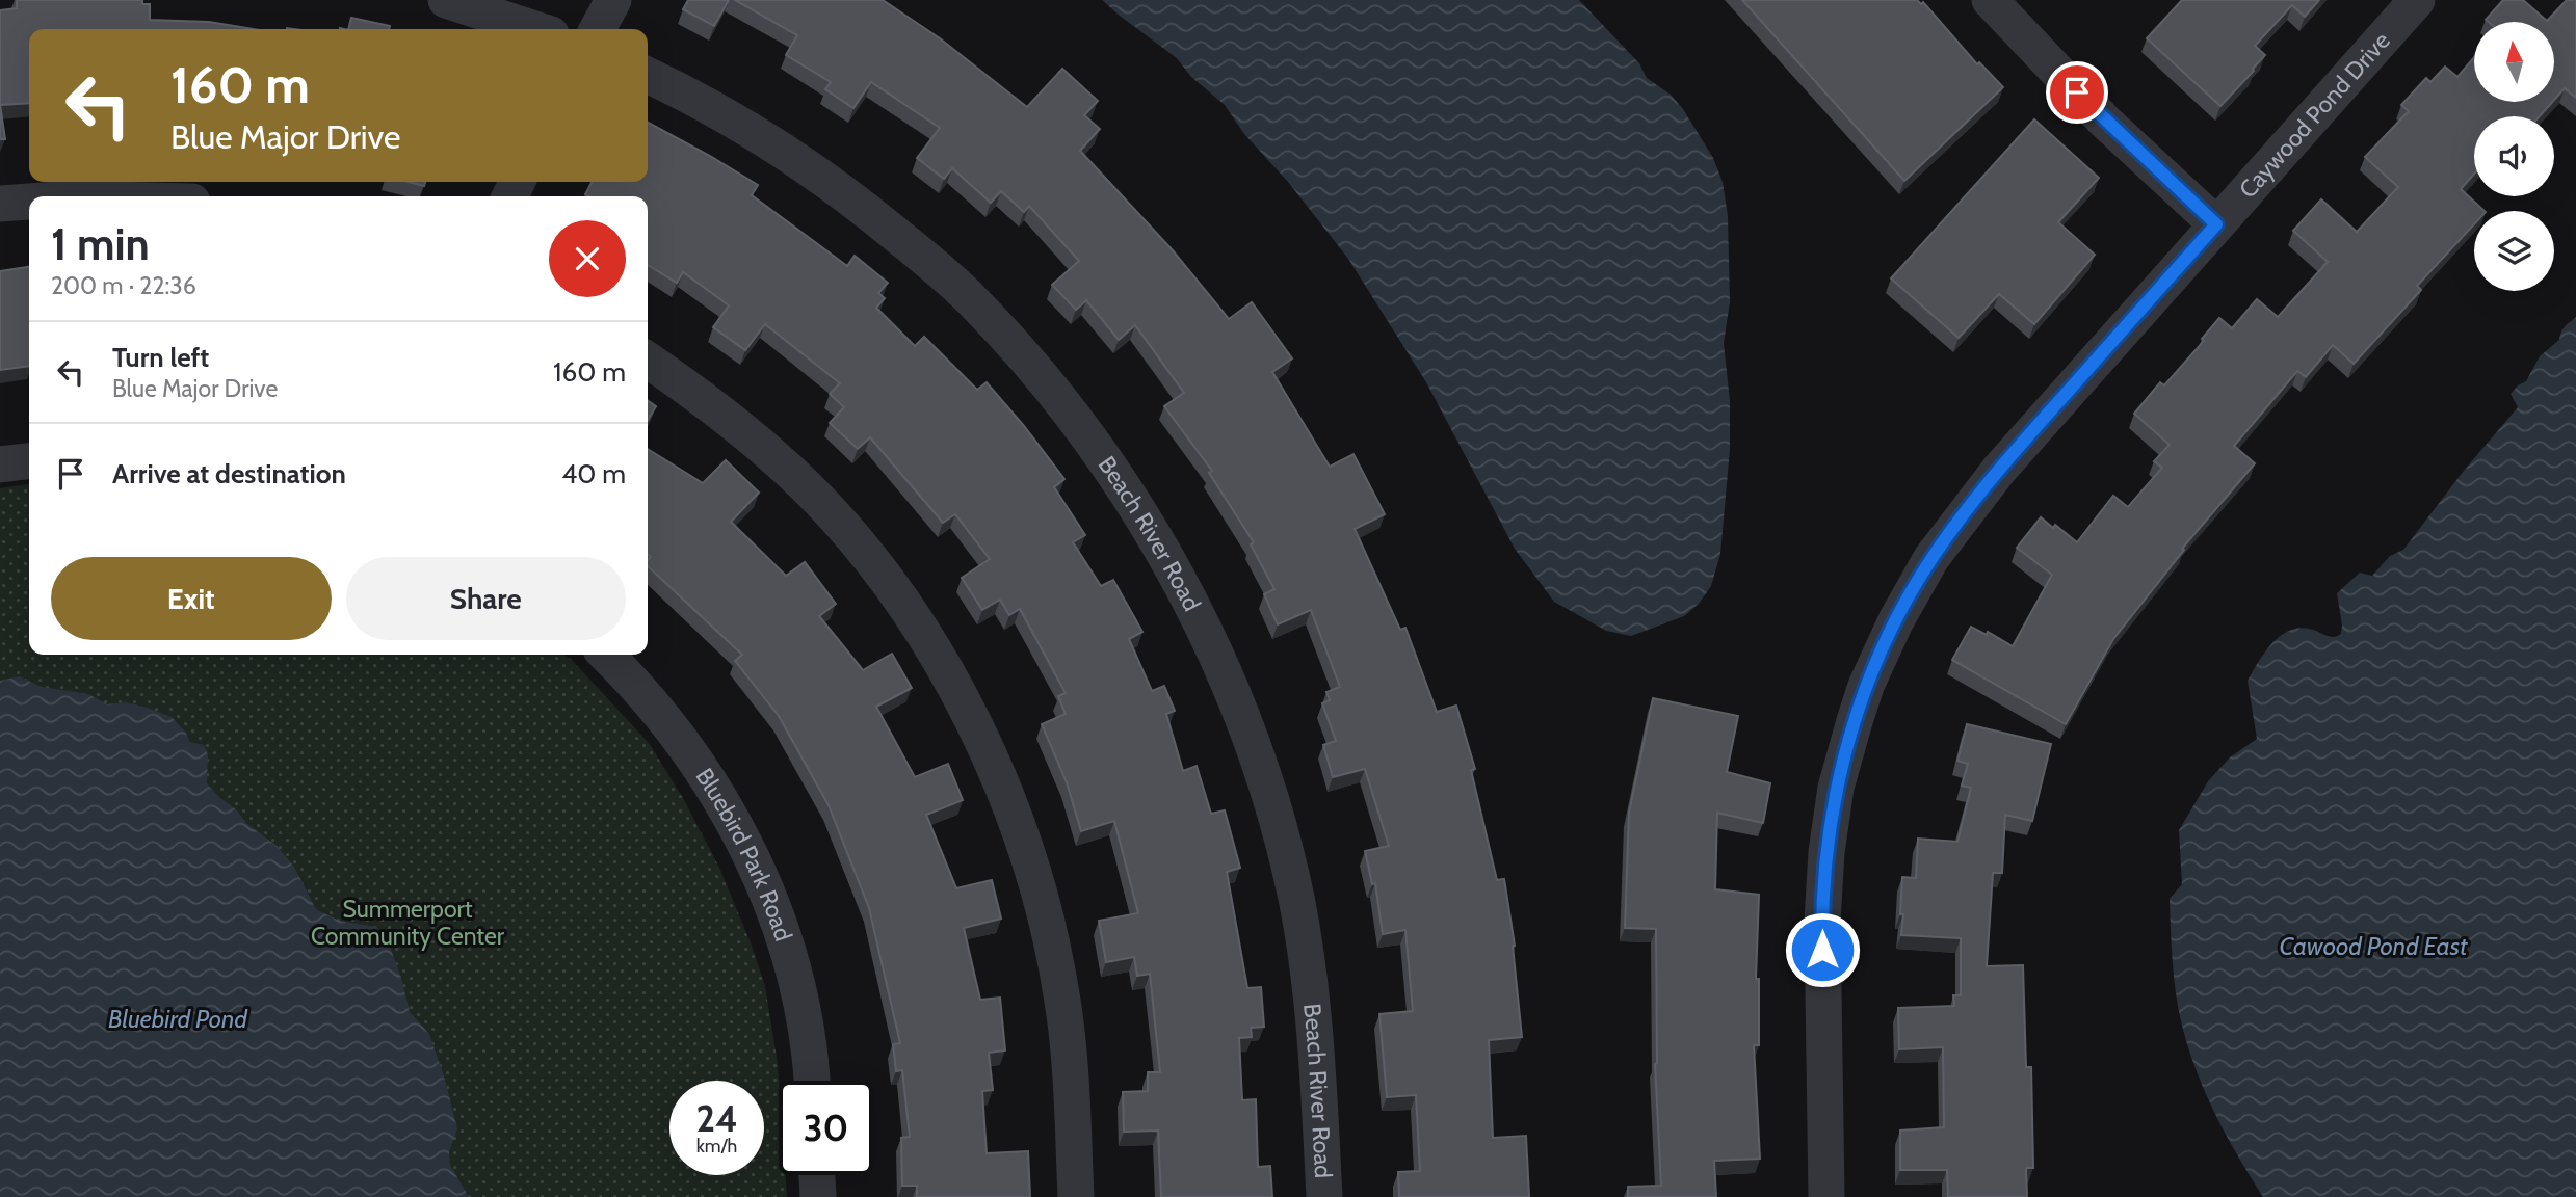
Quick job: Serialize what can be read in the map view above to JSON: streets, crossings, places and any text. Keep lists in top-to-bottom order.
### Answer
{
  "streets": {
    "street": ["Caywood Pond Drive", "Beach River Road", "Bluebird Park Road"]
  },
  "water": ["Cawood Pond East", "Bluebird Pond"],
  "parks": ["Summerport Community Center"],
  "north": "top",
  "page": {
    "turn": ["160 m", "Blue Major Drive"],
    "heading": ["1 min", "200 m · 22:36"],
    "list": [
      {
        "name": "Turn left",
        "note": "Blue Major Drive",
        "value": "160 m"
      },
      {
        "name": "Arrive at destination",
        "value": "40 m"
      }
    ],
    "buttons": ["Exit", "Share"],
    "speed": "24 km/h",
    "limit": "30"
  }
}
